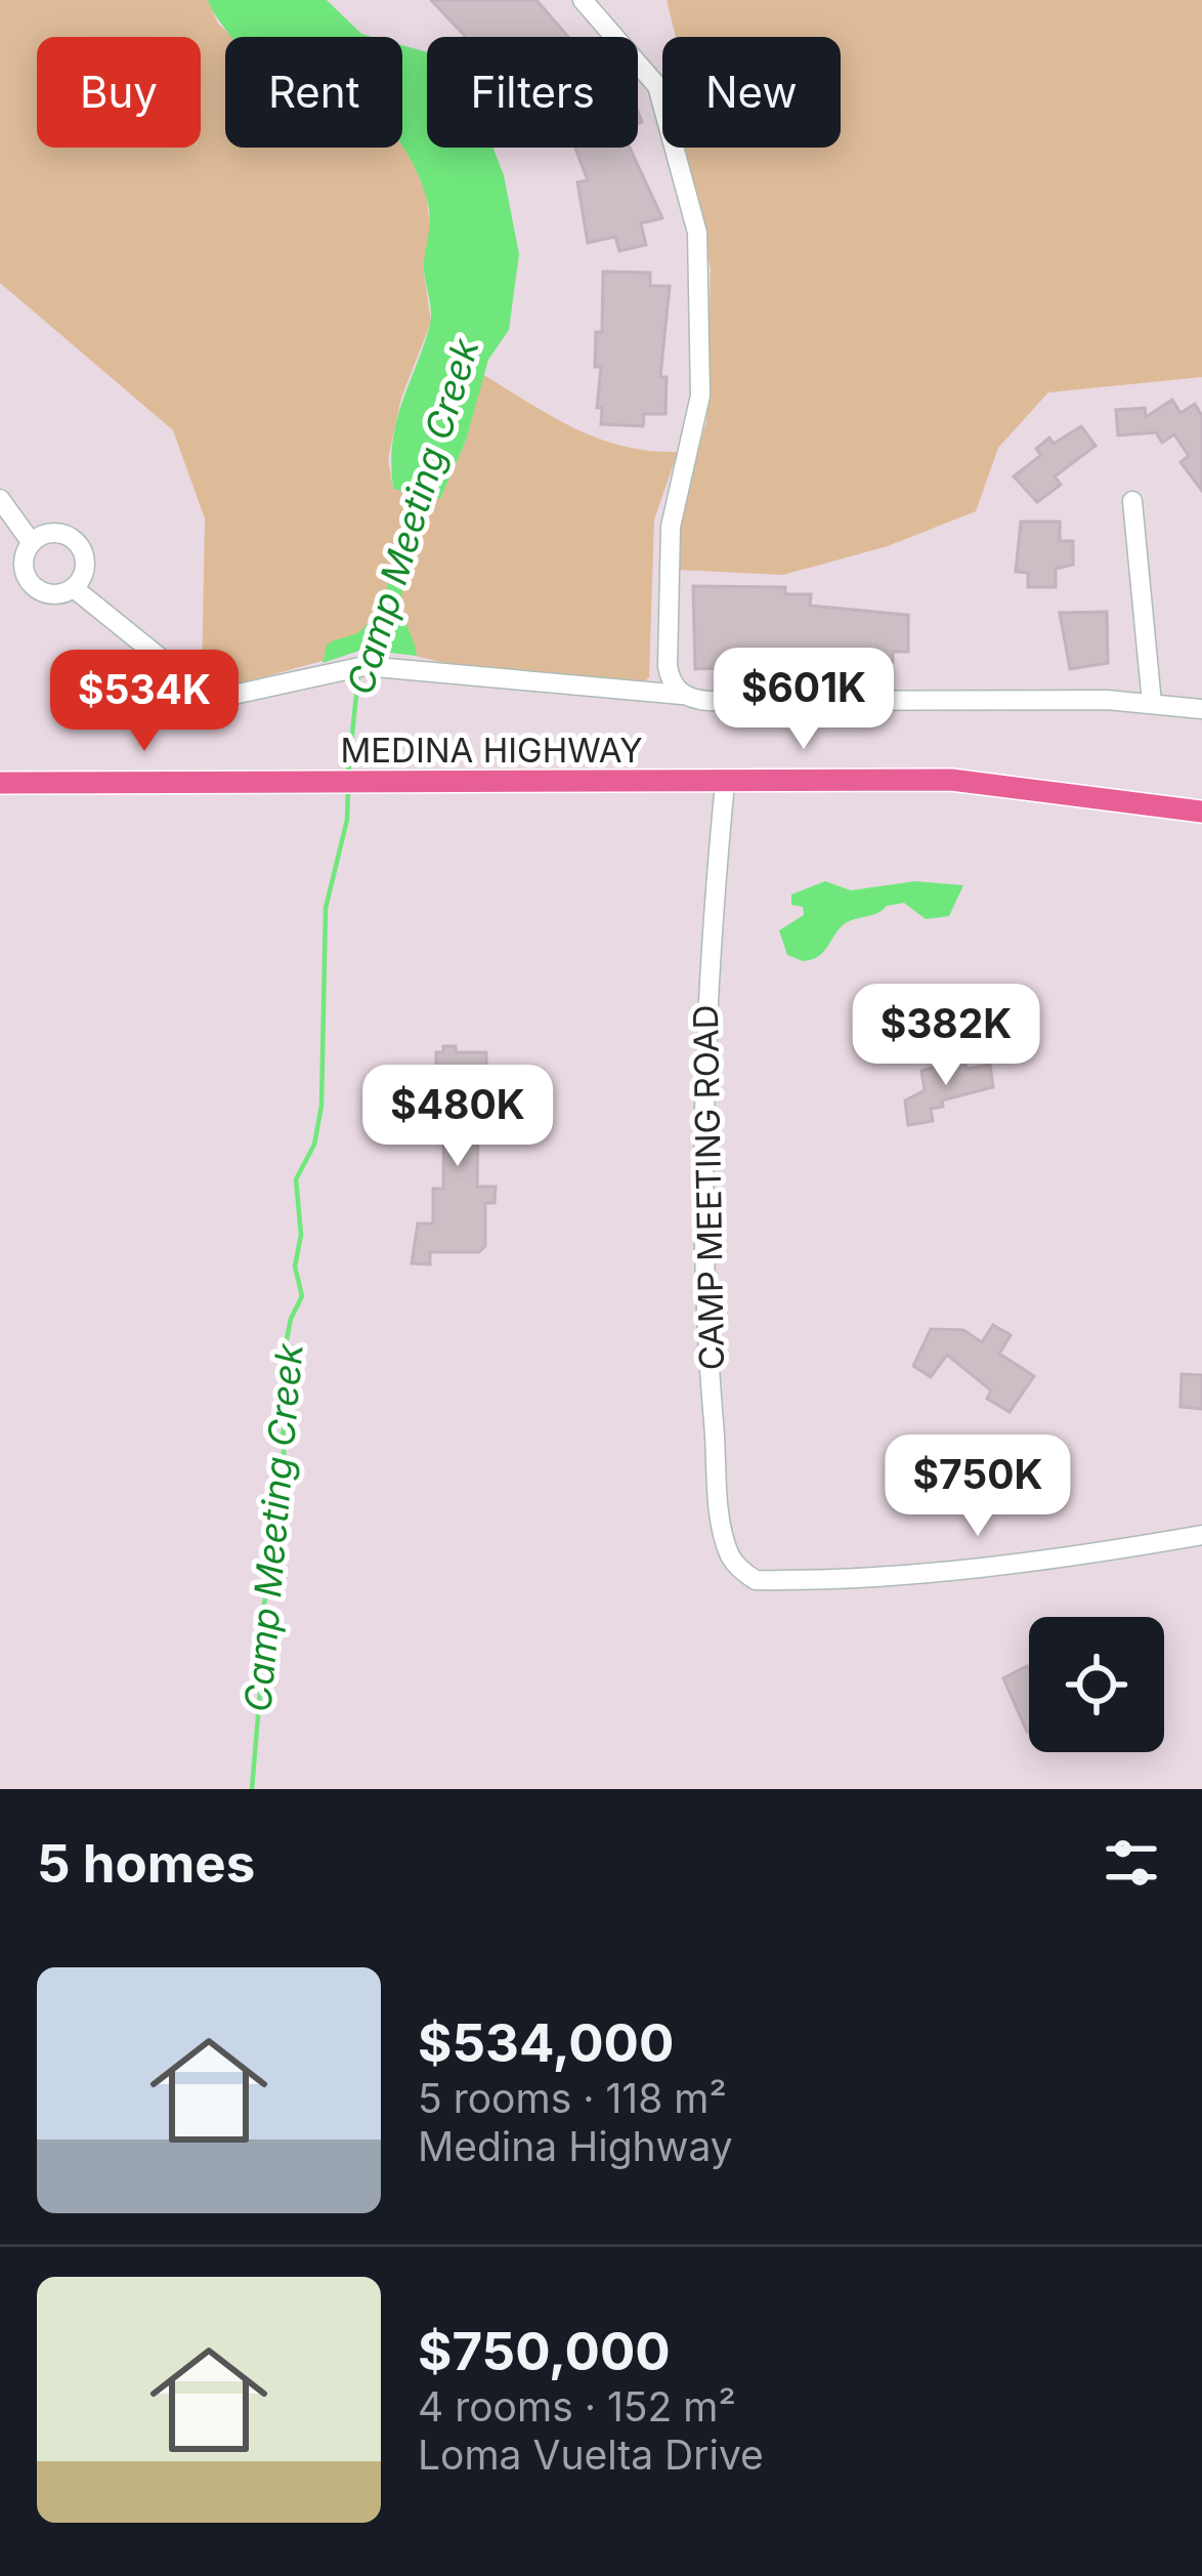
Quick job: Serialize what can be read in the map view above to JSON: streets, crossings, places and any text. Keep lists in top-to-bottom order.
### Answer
{
  "streets": {
    "main road": ["MEDINA HIGHWAY"],
    "street": ["CAMP MEETING ROAD"]
  },
  "crossings": [
    ["MEDINA HIGHWAY", "CAMP MEETING ROAD"]
  ],
  "water": ["Camp Meeting Creek"],
  "page": {
    "chip": [
      "Buy",
      "Rent",
      "Filters",
      "New"
    ],
    "price": [
      "$601K",
      "$534K",
      "$382K",
      "$480K",
      "$750K"
    ],
    "heading": "5 homes",
    "list": [
      {
        "name": "$534,000",
        "note": "5 rooms · 118 m² · Medina Highway"
      },
      {
        "name": "$750,000",
        "note": "4 rooms · 152 m² · Loma Vuelta Drive"
      }
    ]
  }
}
